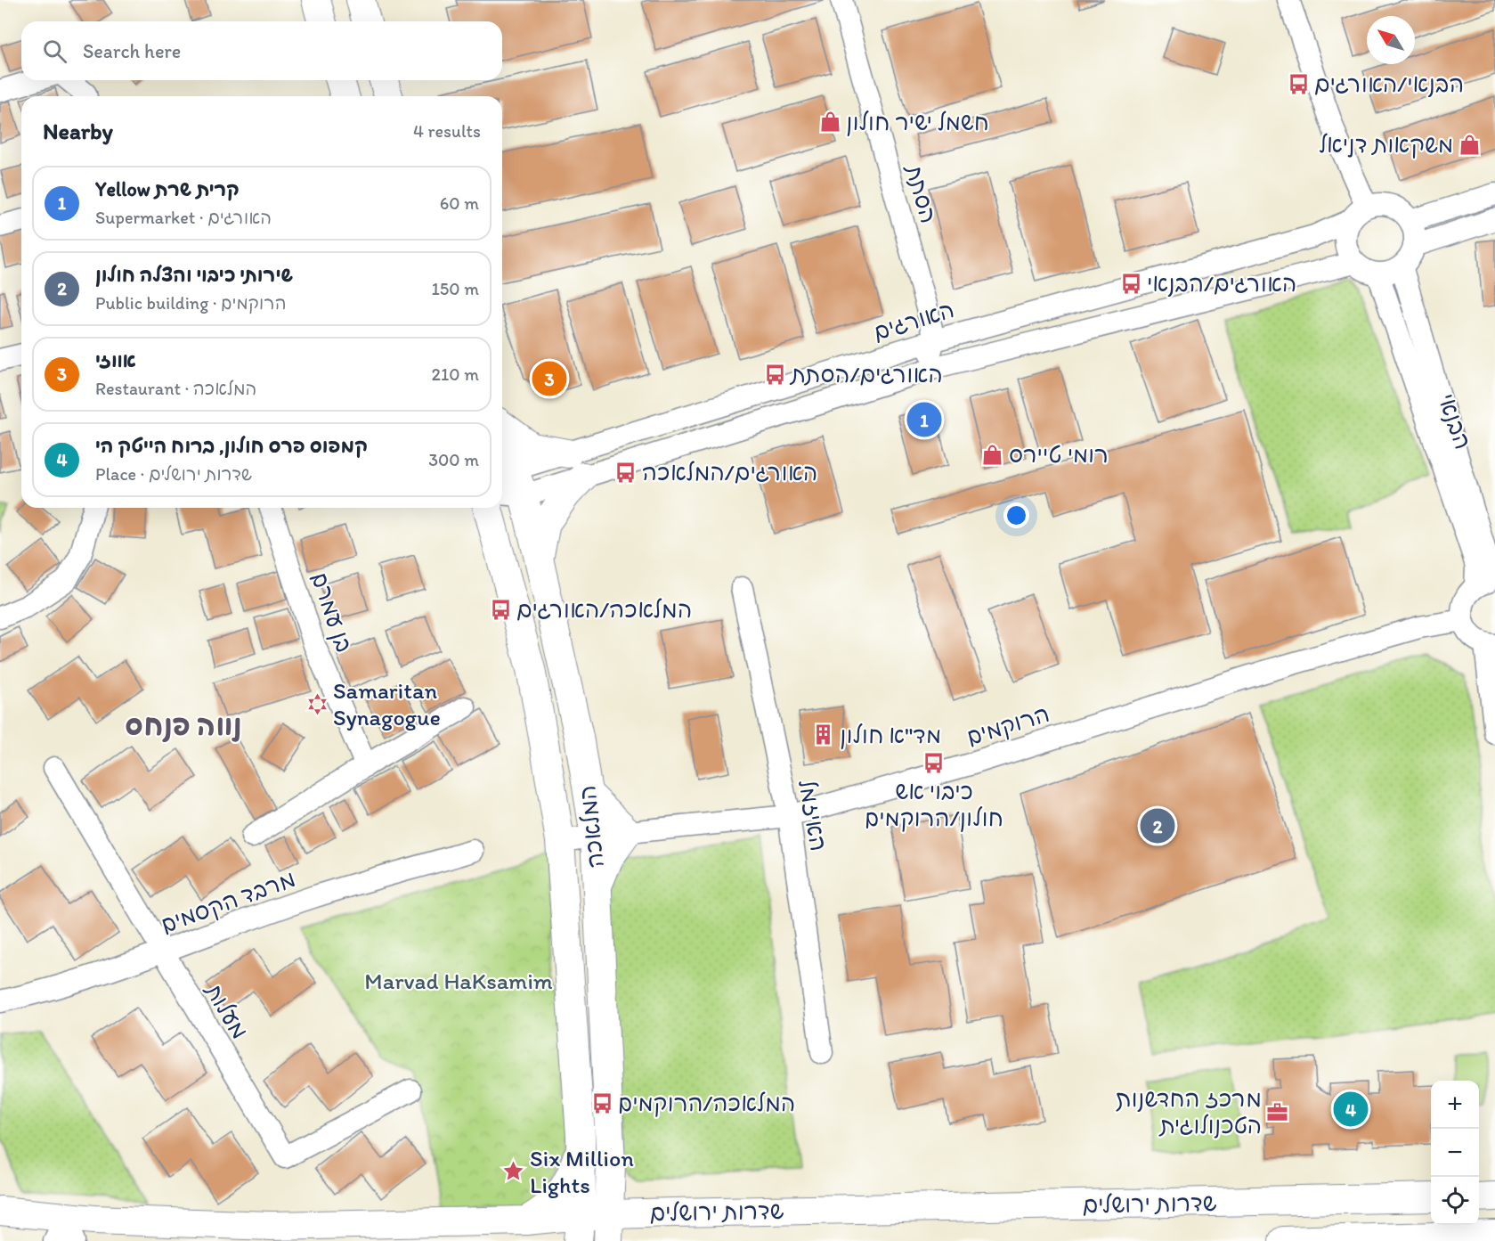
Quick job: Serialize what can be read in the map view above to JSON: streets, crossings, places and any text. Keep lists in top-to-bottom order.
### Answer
{
  "streets": {
    "main road": ["המלאכה", "שדרות ירושלים"],
    "street": [
      "הסתת",
      "האורגים",
      "הבנאי",
      "בן עמרם",
      "הרוקמים",
      "האיזמל",
      "מרבד הקסמים",
      "מעלות"
    ]
  },
  "crossings": [
    ["הסתת", "האורגים"],
    ["האורגים", "הבנאי"],
    ["האורגים", "המלאכה"],
    ["הרוקמים", "האיזמל"],
    ["הרוקמים", "המלאכה"],
    ["המלאכה", "שדרות ירושלים"],
    ["מרבד הקסמים", "מעלות"]
  ],
  "districts": ["נווה פנחס"],
  "parks": ["Marvad HaKsamim"],
  "places": {
    "bus stop": [
      "הבנאי/האורגים",
      "האורגים/הבנאי",
      "האורגים/הסתת",
      "האורגים/המלאכה",
      "המלאכה/האורגים",
      "כיבוי אש חולון/הרוקמים",
      "המלאכה/הרוקמים"
    ],
    "shop": ["חשמל ישיר חולון", "משקאות דניאל", "רומי טיירס"],
    "synagogue": ["Samaritan Synagogue"],
    "building": ["מד\"א חולון"],
    "office": ["מרכז החדשנות הטכנולוגית"],
    "place": ["Six Million Lights"]
  },
  "north": "top left",
  "page": {
    "search": "Search here",
    "heading": ["Nearby", "4 results"],
    "list": [
      {
        "mark": "1",
        "name": "Yellow קרית שרת",
        "note": "Supermarket · האורגים",
        "value": "60 m"
      },
      {
        "mark": "2",
        "name": "שירותי כיבוי והצלה חולון",
        "note": "Public building · הרוקמים",
        "value": "150 m"
      },
      {
        "mark": "3",
        "name": "אווזי",
        "note": "Restaurant · המלאכה",
        "value": "210 m"
      },
      {
        "mark": "4",
        "name": "קמפוס פרס חולון, ברוח הייטק הי",
        "note": "Place · שדרות ירושלים",
        "value": "300 m"
      }
    ],
    "pins": [
      "3",
      "1",
      "2",
      "4"
    ],
    "map_buttons": ["+", "−"]
  }
}
